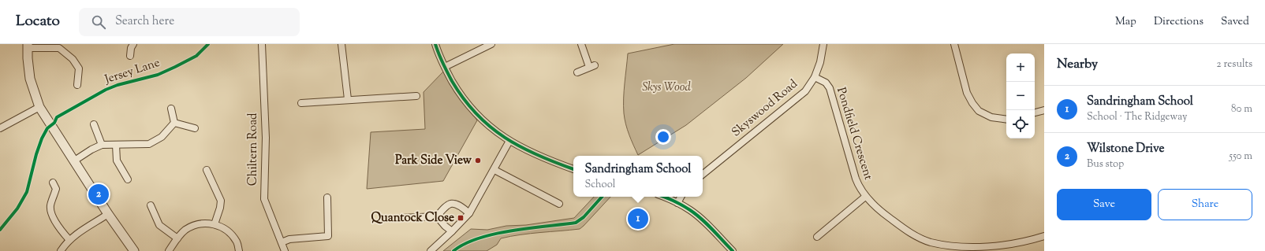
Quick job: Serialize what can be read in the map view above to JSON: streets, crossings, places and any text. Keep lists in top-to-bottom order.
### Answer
{
  "streets": {
    "street": ["Skyswood Road", "Pondfield Crescent", "Chiltern Road"],
    "cycle path": ["Jersey Lane"]
  },
  "crossings": [
    ["Skyswood Road", "Pondfield Crescent"]
  ],
  "parks": ["Skys Wood"],
  "places": {
    "other": ["Park Side View"],
    "transit": ["Quantock Close"]
  },
  "page": {
    "header": "Locato",
    "search": "Search here",
    "nav": ["Map", "Directions", "Saved"],
    "heading": ["Nearby", "2 results"],
    "map_buttons": ["+", "−"],
    "list": [
      {
        "mark": "1",
        "name": "Sandringham School",
        "note": "School · The Ridgeway",
        "value": "80 m"
      },
      {
        "mark": "2",
        "name": "Wilstone Drive",
        "note": "Bus stop",
        "value": "550 m"
      }
    ],
    "popup": ["Sandringham School", "School"],
    "buttons": ["Save", "Share"],
    "pins": ["2", "1"]
  }
}
